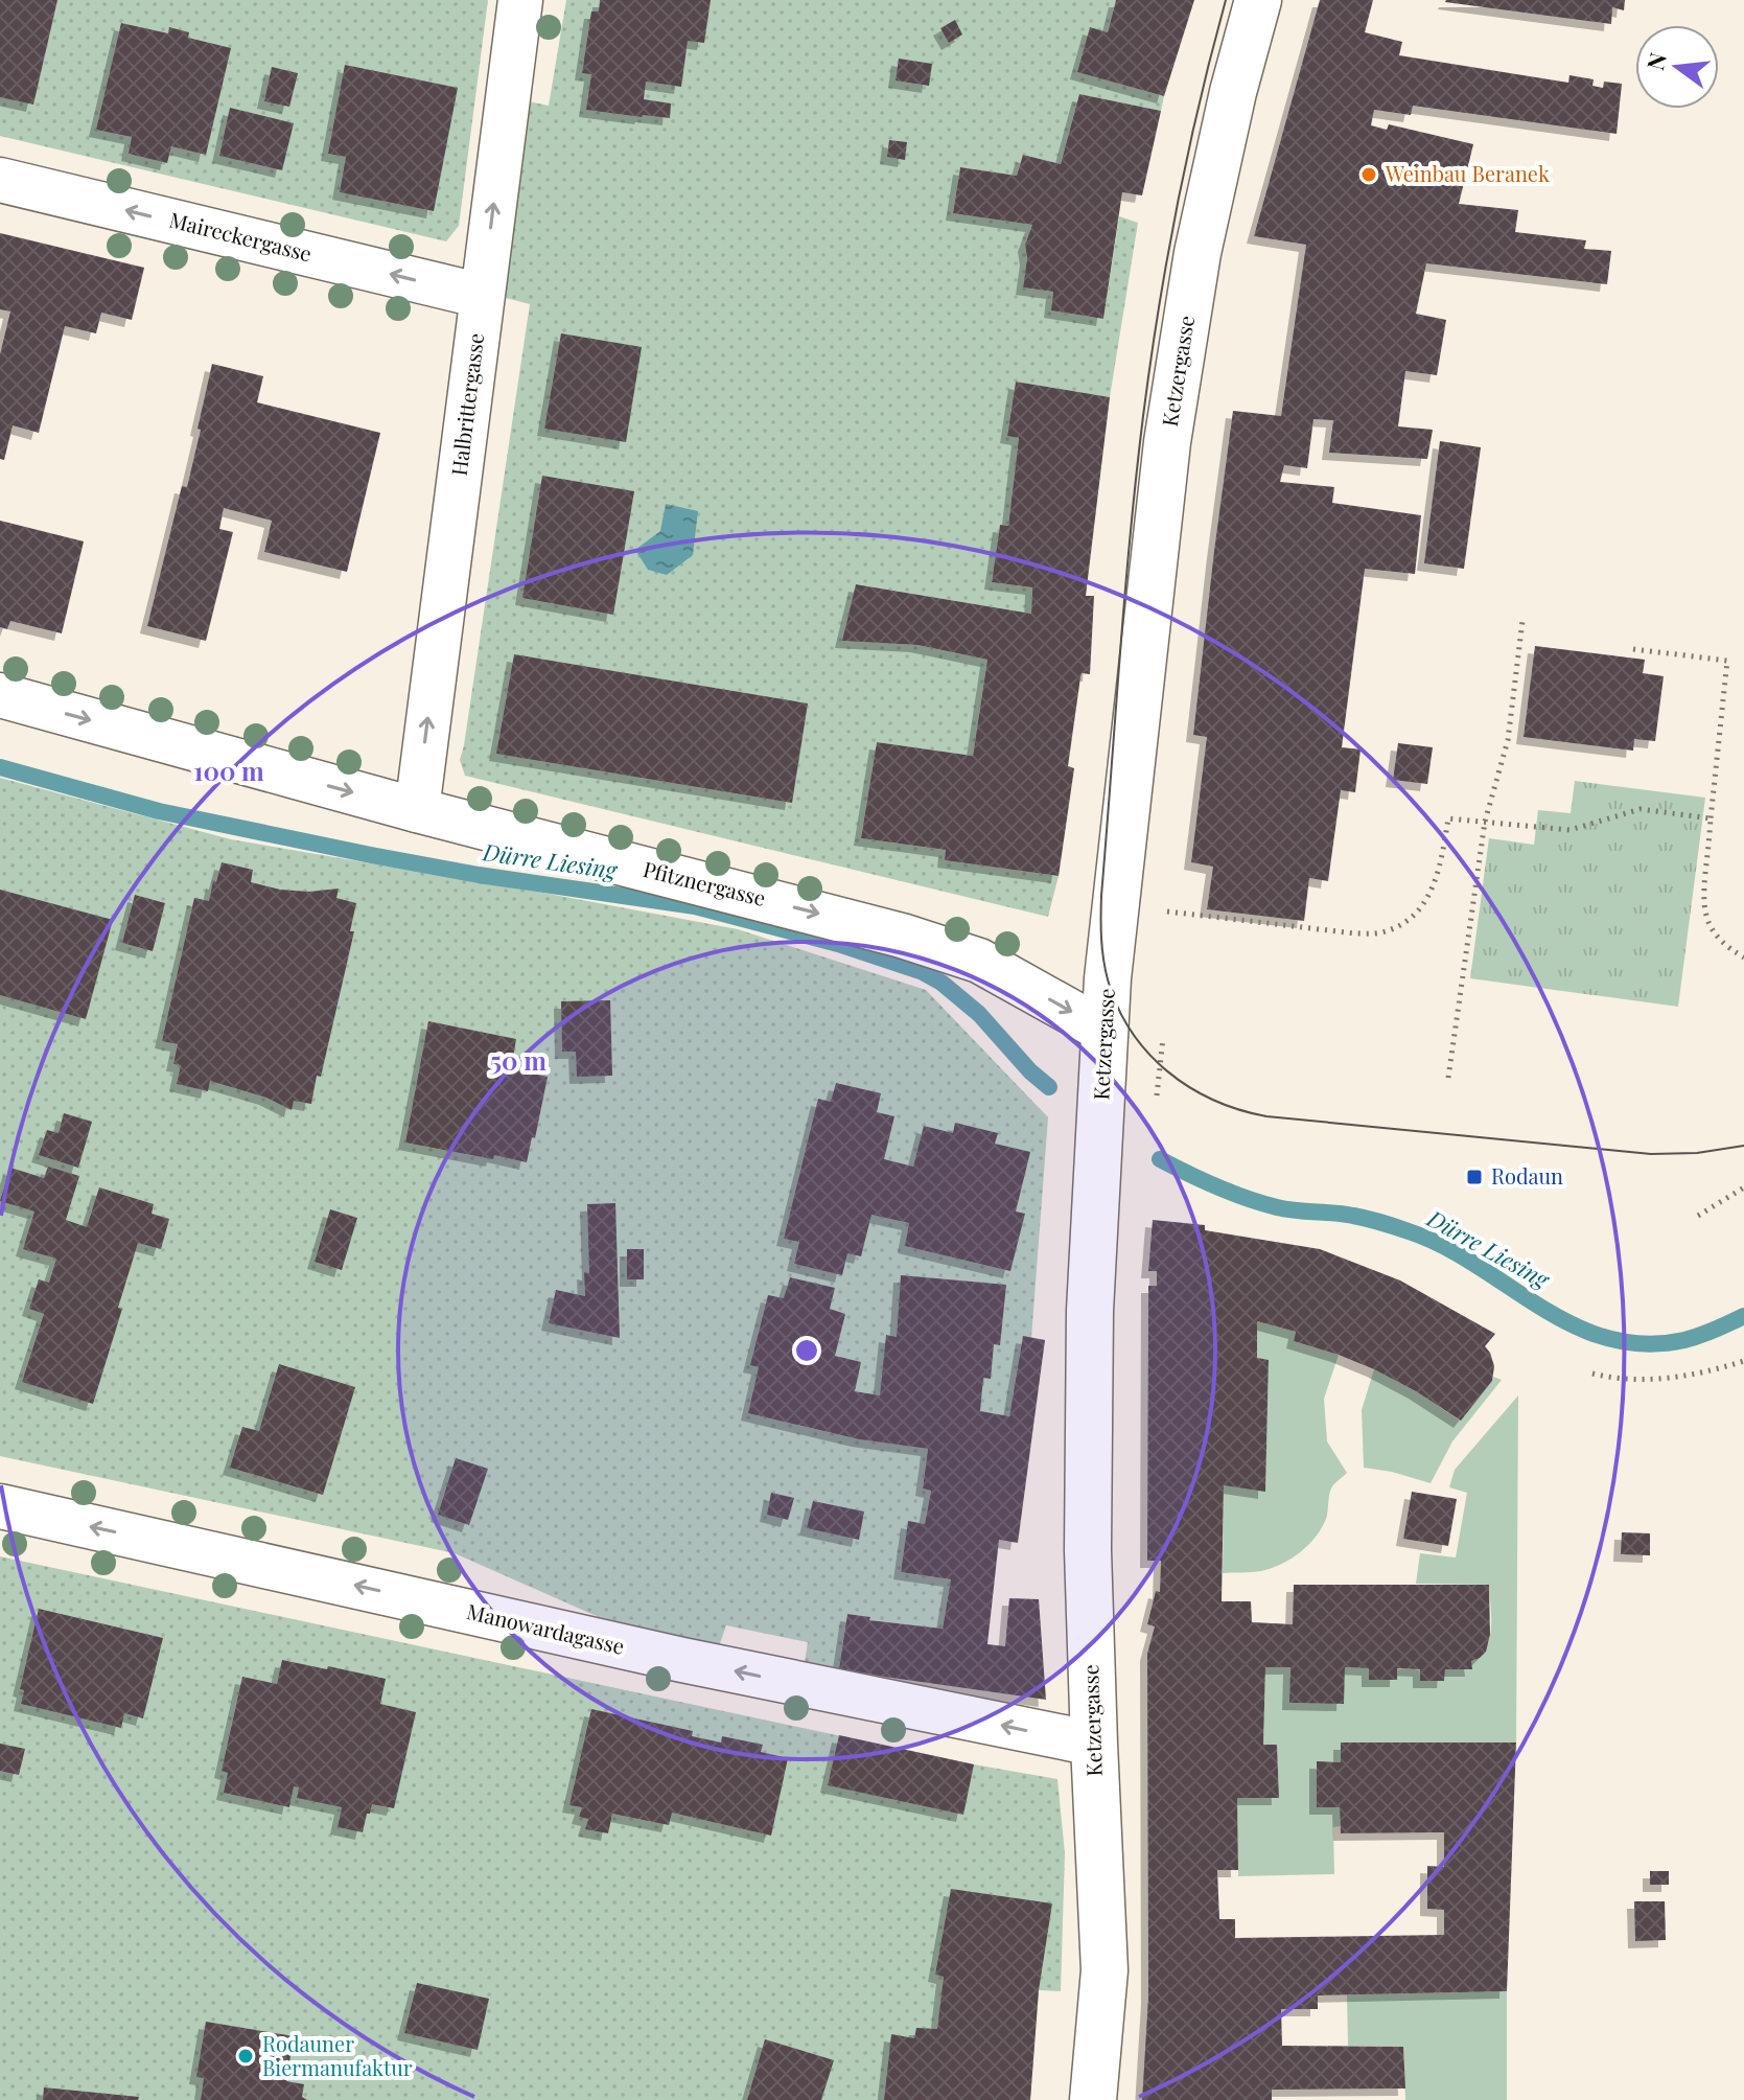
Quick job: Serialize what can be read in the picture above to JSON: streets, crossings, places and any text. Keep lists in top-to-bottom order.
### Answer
{
  "streets": {
    "main road": ["Ketzergasse"],
    "street": [
      "Maireckergasse",
      "Halbrittergasse",
      "Pfitznergasse",
      "Manowardagasse"
    ]
  },
  "crossings": [
    ["Maireckergasse", "Halbrittergasse"],
    ["Ketzergasse", "Pfitznergasse"],
    ["Ketzergasse", "Manowardagasse"],
    ["Halbrittergasse", "Pfitznergasse"]
  ],
  "one_way": [
    "Maireckergasse",
    "Halbrittergasse",
    "Pfitznergasse",
    "Manowardagasse"
  ],
  "water": ["Dürre Liesing"],
  "places": {
    "other": ["Weinbau Beranek", "Rodauner Biermanufaktur"],
    "transit": ["Rodaun"]
  },
  "north": "left",
  "rings": ["100 m", "50 m"]
}
